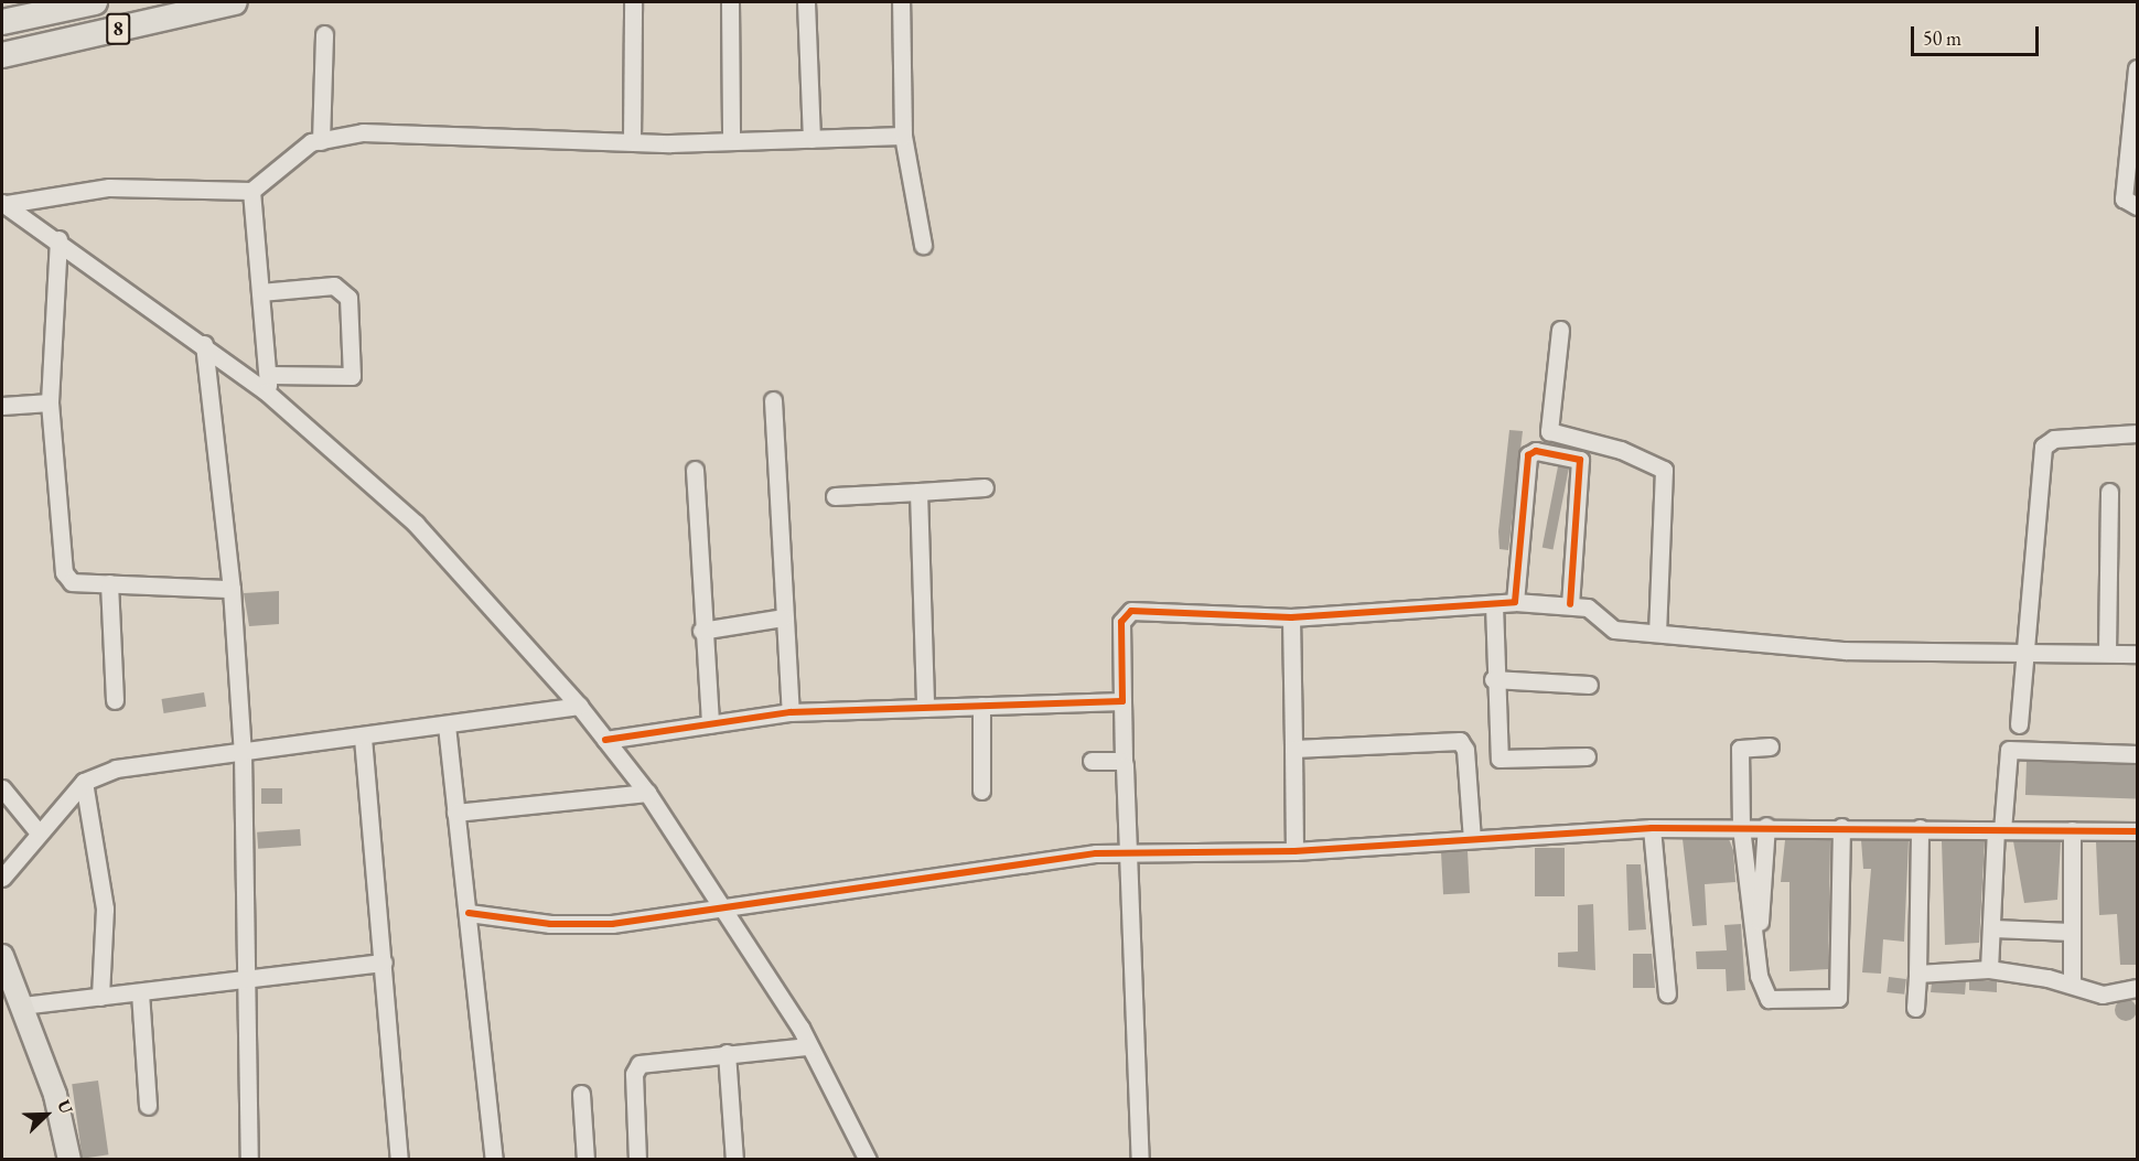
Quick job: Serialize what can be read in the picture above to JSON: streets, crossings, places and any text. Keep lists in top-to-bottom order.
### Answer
{
  "streets": {
    "highway": ["8"]
  },
  "scale_bar": "50 m",
  "north": "top right"
}
